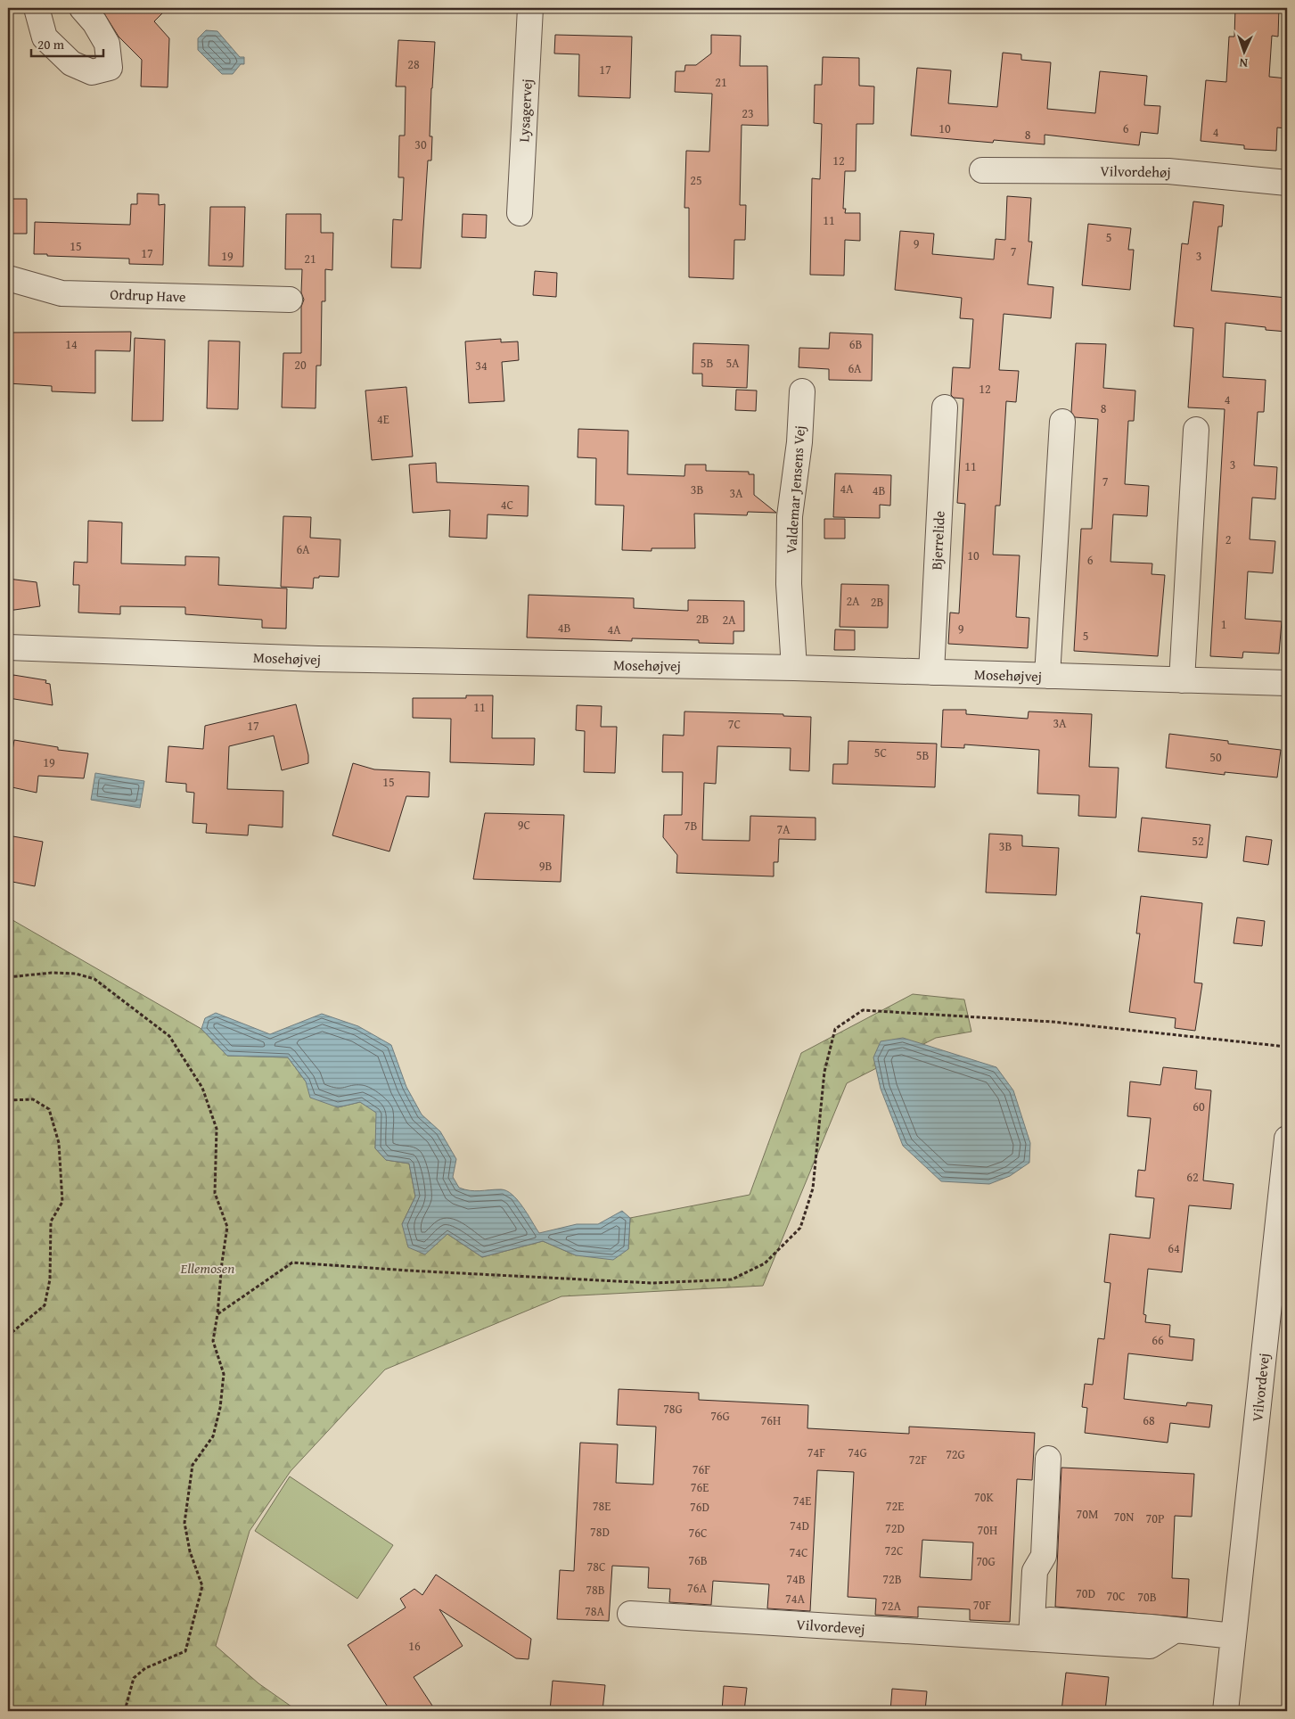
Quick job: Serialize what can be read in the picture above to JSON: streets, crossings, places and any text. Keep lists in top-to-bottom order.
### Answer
{
  "streets": {
    "street": [
      "Lysagervej",
      "Vilvordehøj",
      "Ordrup Have",
      "Valdemar Jensens Vej",
      "Bjerrelide",
      "Mosehøjvej",
      "Vilvordevej"
    ]
  },
  "crossings": [
    ["Valdemar Jensens Vej", "Mosehøjvej"],
    ["Bjerrelide", "Mosehøjvej"]
  ],
  "parks": ["Ellemosen"],
  "house_numbers": [
    "28",
    "17",
    "21",
    "23",
    "10",
    "6",
    "4",
    "8",
    "30",
    "12",
    "25",
    "11",
    "5",
    "9",
    "15",
    "7",
    "17",
    "19",
    "3",
    "21",
    "14",
    "6B",
    "5B",
    "5A",
    "20",
    "34",
    "6A",
    "12",
    "4",
    "8",
    "4E",
    "3",
    "11",
    "7",
    "4A",
    "3B",
    "4B",
    "3A",
    "4C",
    "2",
    "6A",
    "10",
    "6",
    "2A",
    "2B",
    "2B",
    "2A",
    "1",
    "4B",
    "9",
    "4A",
    "5",
    "11",
    "3A",
    "7C",
    "17",
    "5C",
    "5B",
    "50",
    "19",
    "15",
    "9C",
    "7B",
    "7A",
    "52",
    "3B",
    "9B",
    "60",
    "62",
    "64",
    "66",
    "78G",
    "76G",
    "76H",
    "68",
    "74F",
    "74G",
    "72G",
    "72F",
    "76F",
    "76E",
    "70K",
    "74E",
    "78E",
    "72E",
    "76D",
    "70M",
    "70N",
    "70P",
    "74D",
    "72D",
    "70H",
    "78D",
    "76C",
    "72C",
    "74C",
    "76B",
    "70G",
    "78C",
    "74B",
    "72B",
    "76A",
    "78B",
    "70D",
    "70C",
    "70B",
    "74A",
    "70F",
    "72A",
    "78A",
    "16"
  ],
  "scale_bar": "20 m",
  "north": "bottom"
}
